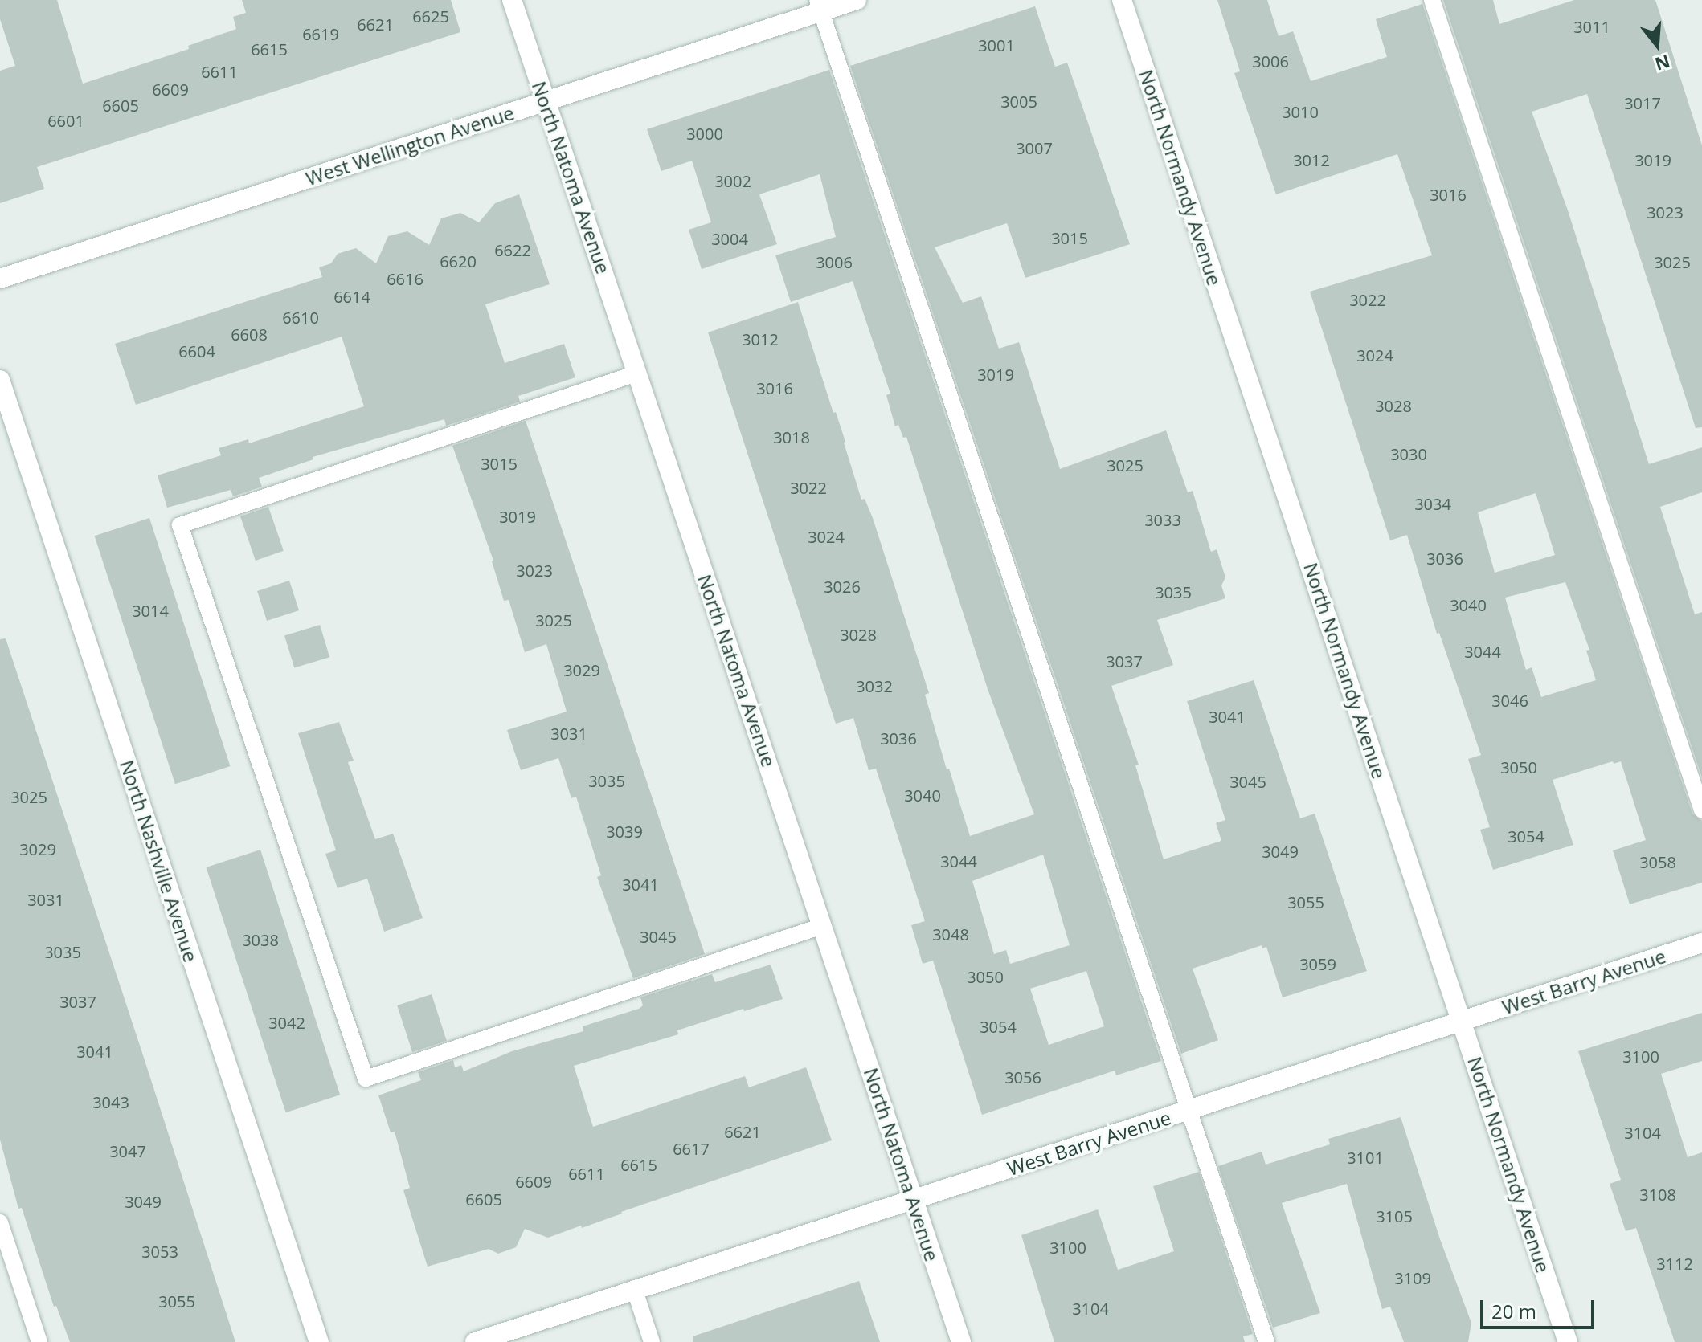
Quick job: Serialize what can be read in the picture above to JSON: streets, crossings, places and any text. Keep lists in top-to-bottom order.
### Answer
{
  "streets": {
    "street": [
      "West Wellington Avenue",
      "North Natoma Avenue",
      "North Normandy Avenue",
      "North Nashville Avenue",
      "West Barry Avenue"
    ]
  },
  "crossings": [
    ["West Wellington Avenue", "North Natoma Avenue"],
    ["North Natoma Avenue", "West Barry Avenue"],
    ["North Normandy Avenue", "West Barry Avenue"]
  ],
  "house_numbers": [
    "6625",
    "6621",
    "3011",
    "6619",
    "3001",
    "6615",
    "3006",
    "6611",
    "6609",
    "3005",
    "3017",
    "6605",
    "3010",
    "6601",
    "3000",
    "3007",
    "3012",
    "3019",
    "3002",
    "3016",
    "3023",
    "3015",
    "3004",
    "6622",
    "6620",
    "3006",
    "3025",
    "6616",
    "6614",
    "3022",
    "6610",
    "6608",
    "3012",
    "6604",
    "3024",
    "3019",
    "3016",
    "3028",
    "3018",
    "3030",
    "3015",
    "3025",
    "3022",
    "3034",
    "3019",
    "3033",
    "3024",
    "3036",
    "3023",
    "3026",
    "3035",
    "3040",
    "3014",
    "3025",
    "3028",
    "3044",
    "3037",
    "3029",
    "3032",
    "3046",
    "3041",
    "3031",
    "3036",
    "3050",
    "3035",
    "3045",
    "3040",
    "3025",
    "3039",
    "3054",
    "3029",
    "3049",
    "3044",
    "3058",
    "3041",
    "3031",
    "3055",
    "3048",
    "3045",
    "3038",
    "3035",
    "3059",
    "3050",
    "3037",
    "3042",
    "3054",
    "3041",
    "3100",
    "3056",
    "3043",
    "6621",
    "3104",
    "6617",
    "3047",
    "3101",
    "6615",
    "6611",
    "6609",
    "3108",
    "6605",
    "3049",
    "3105",
    "3100",
    "3053",
    "3112",
    "3109",
    "3055",
    "3104"
  ],
  "scale_bar": "20 m",
  "north": "bottom"
}
